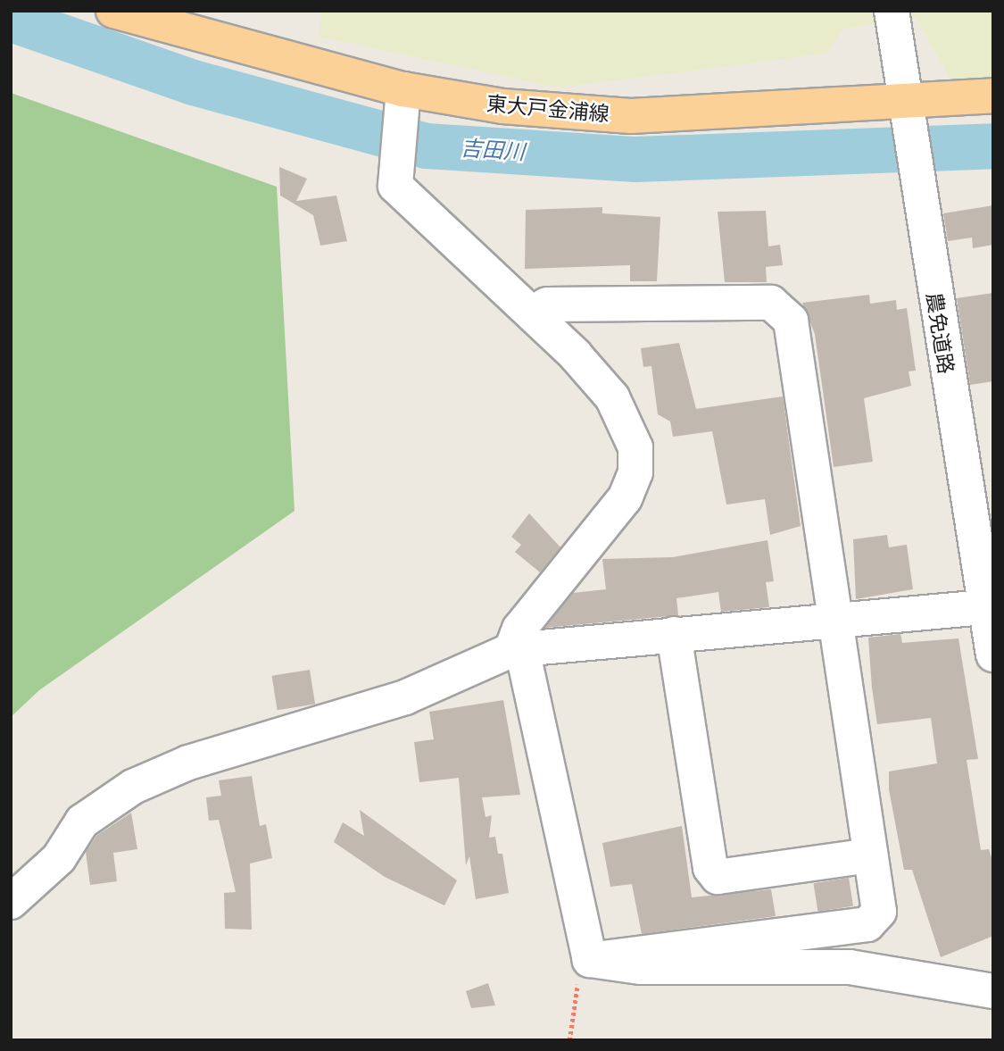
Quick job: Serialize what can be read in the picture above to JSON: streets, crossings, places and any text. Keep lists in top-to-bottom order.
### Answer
{
  "streets": {
    "main road": ["東大戸金浦線"],
    "street": ["農免道路"]
  },
  "crossings": [
    ["東大戸金浦線", "農免道路"]
  ],
  "water": ["吉田川"]
}
